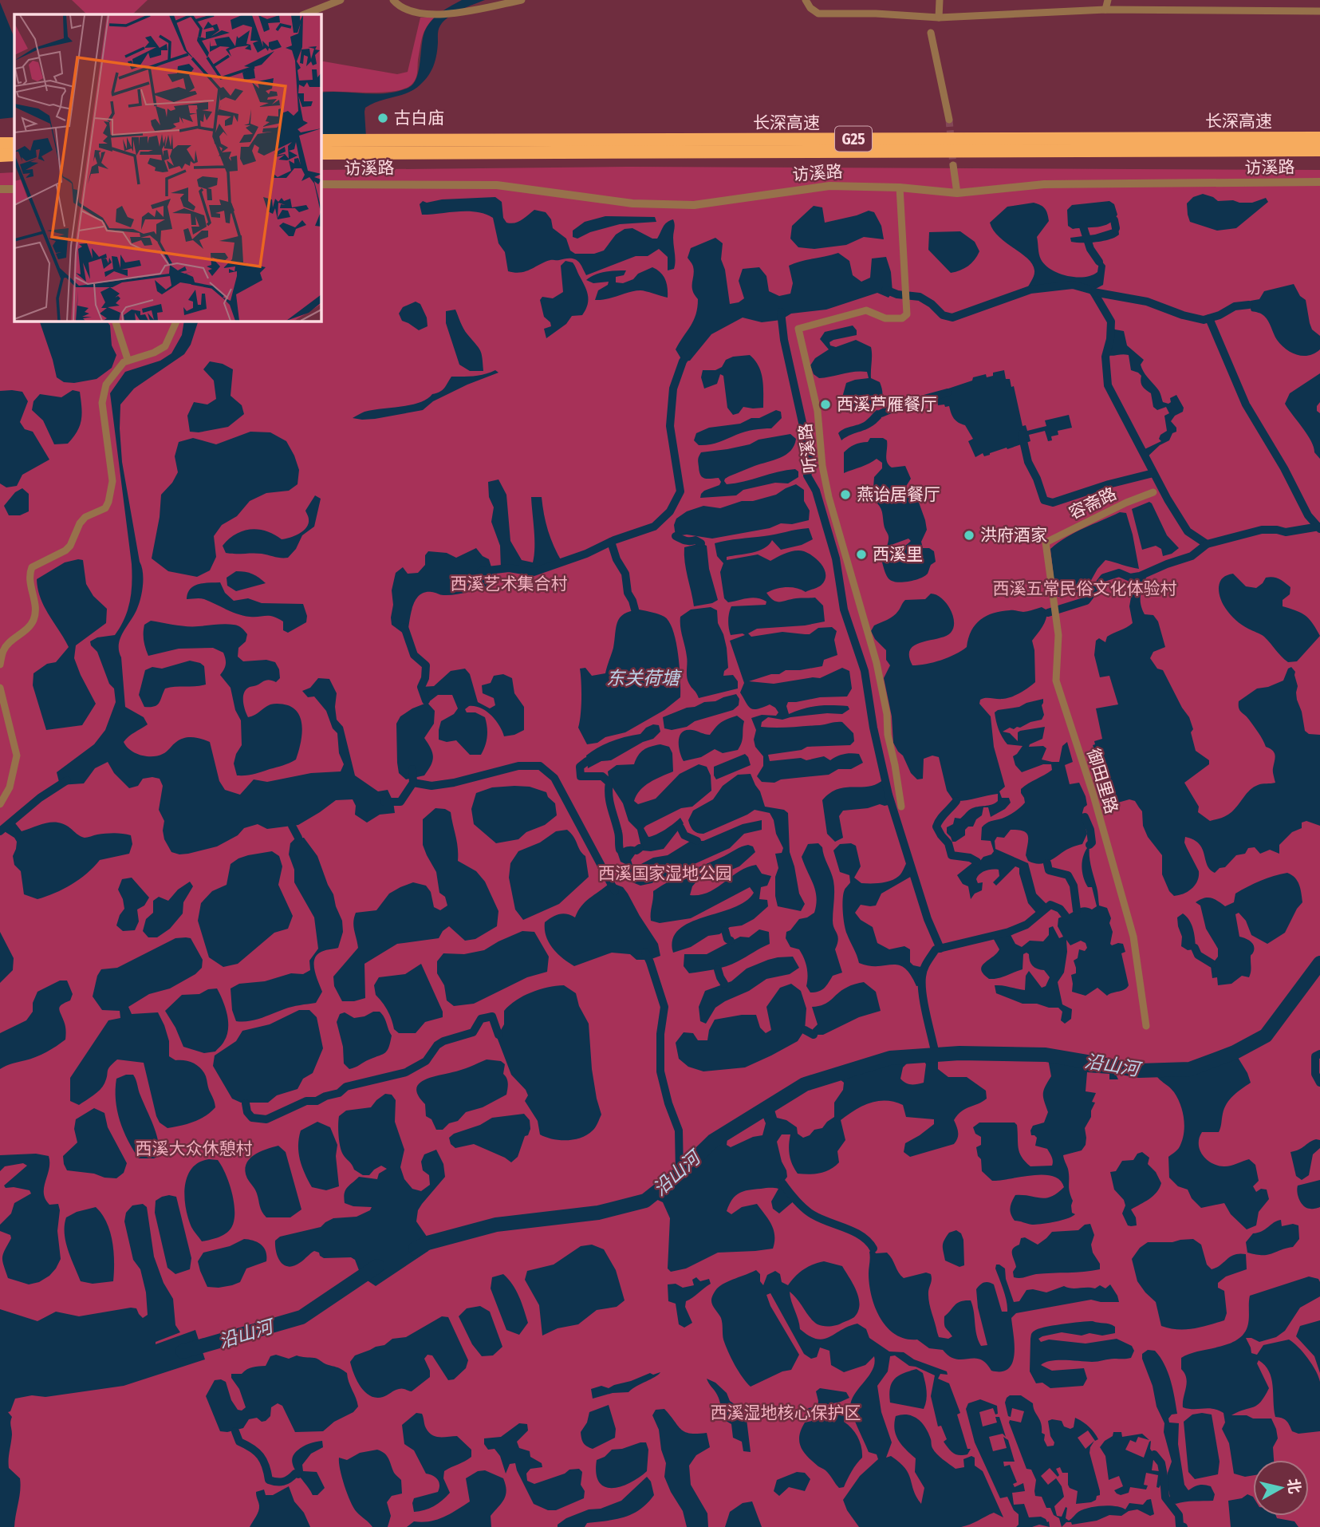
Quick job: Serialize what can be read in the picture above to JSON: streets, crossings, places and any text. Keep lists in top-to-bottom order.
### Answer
{
  "streets": {
    "highway": ["长深高速", "G25"],
    "street": [
      "访溪路",
      "听溪路",
      "容斋路",
      "御田里路"
    ]
  },
  "crossings": [
    ["访溪路", "听溪路"],
    ["容斋路", "御田里路"]
  ],
  "water": ["东关荷塘", "沿山河"],
  "parks": [
    "西溪艺术集合村",
    "西溪五常民俗文化体验村",
    "西溪国家湿地公园",
    "西溪大众休憩村",
    "西溪湿地核心保护区"
  ],
  "places": [
    "古白庙",
    "西溪芦雁餐厅",
    "燕诒居餐厅",
    "洪府酒家",
    "西溪里"
  ],
  "north": "right"
}
